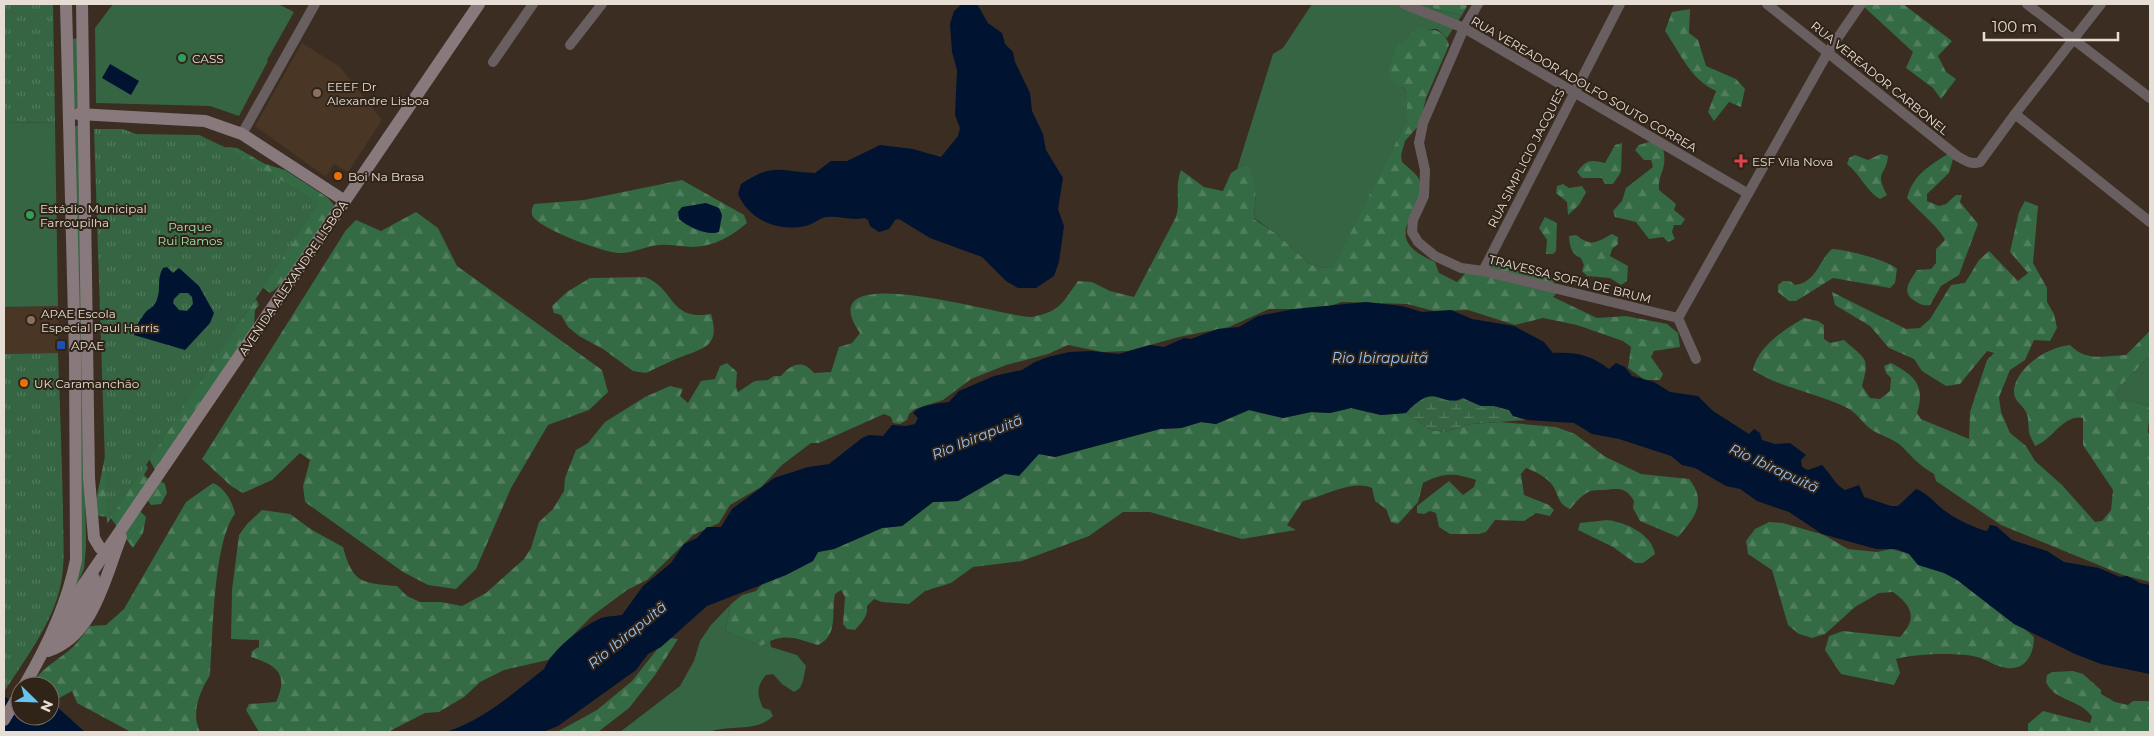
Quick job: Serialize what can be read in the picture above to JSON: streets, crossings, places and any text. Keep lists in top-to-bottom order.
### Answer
{
  "streets": {
    "main road": ["AVENIDA ALEXANDRE LISBOA"],
    "street": [
      "RUA VEREADOR CARBONEL",
      "RUA VEREADOR ADOLFO SOUTO CORREA",
      "RUA SIMPLICIO JACQUES",
      "TRAVESSA SOFIA DE BRUM"
    ]
  },
  "crossings": [
    ["RUA VEREADOR ADOLFO SOUTO CORREA", "RUA SIMPLICIO JACQUES"],
    ["RUA VEREADOR ADOLFO SOUTO CORREA", "TRAVESSA SOFIA DE BRUM"],
    ["RUA SIMPLICIO JACQUES", "TRAVESSA SOFIA DE BRUM"]
  ],
  "water": ["Rio Ibirapuitã"],
  "parks": ["Parque Rui Ramos"],
  "places": {
    "other": [
      "CASS",
      "EEEF Dr Alexandre Lisboa",
      "Boi Na Brasa",
      "Estádio Municipal Farroupilha",
      "APAE Escola Especial Paul Harris",
      "UK Caramanchão"
    ],
    "health": ["ESF Vila Nova"],
    "transit": ["APAE"]
  },
  "scale_bar": "100 m",
  "north": "bottom right"
}
